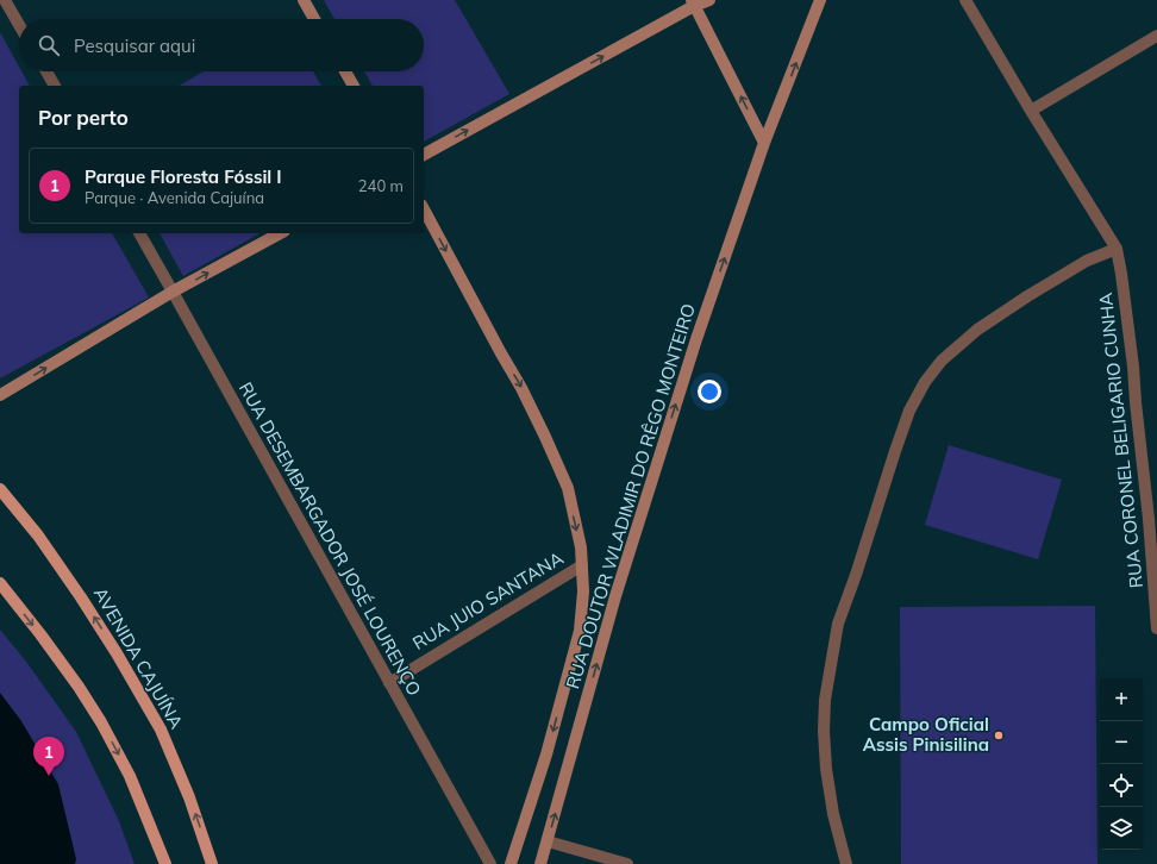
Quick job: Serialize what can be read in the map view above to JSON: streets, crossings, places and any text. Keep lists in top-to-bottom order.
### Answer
{
  "streets": {
    "main road": ["RUA DOUTOR WLADIMIR DO RÊGO MONTEIRO", "AVENIDA CAJUÍNA"],
    "street": ["RUA CORONEL BELIGARIO CUNHA", "RUA DESEMBARGADOR JOSÉ LOURENÇO", "RUA JUIO SANTANA"]
  },
  "crossings": [
    ["RUA DESEMBARGADOR JOSÉ LOURENÇO", "RUA JUIO SANTANA"]
  ],
  "places": ["Campo Oficial Assis Pinisilina"],
  "page": {
    "search": "Pesquisar aqui",
    "heading": "Por perto",
    "list": [
      {
        "mark": "1",
        "name": "Parque Floresta Fóssil I",
        "note": "Parque · Avenida Cajuína",
        "value": "240 m"
      }
    ],
    "map_buttons": ["+", "−"],
    "pins": "1"
  }
}
